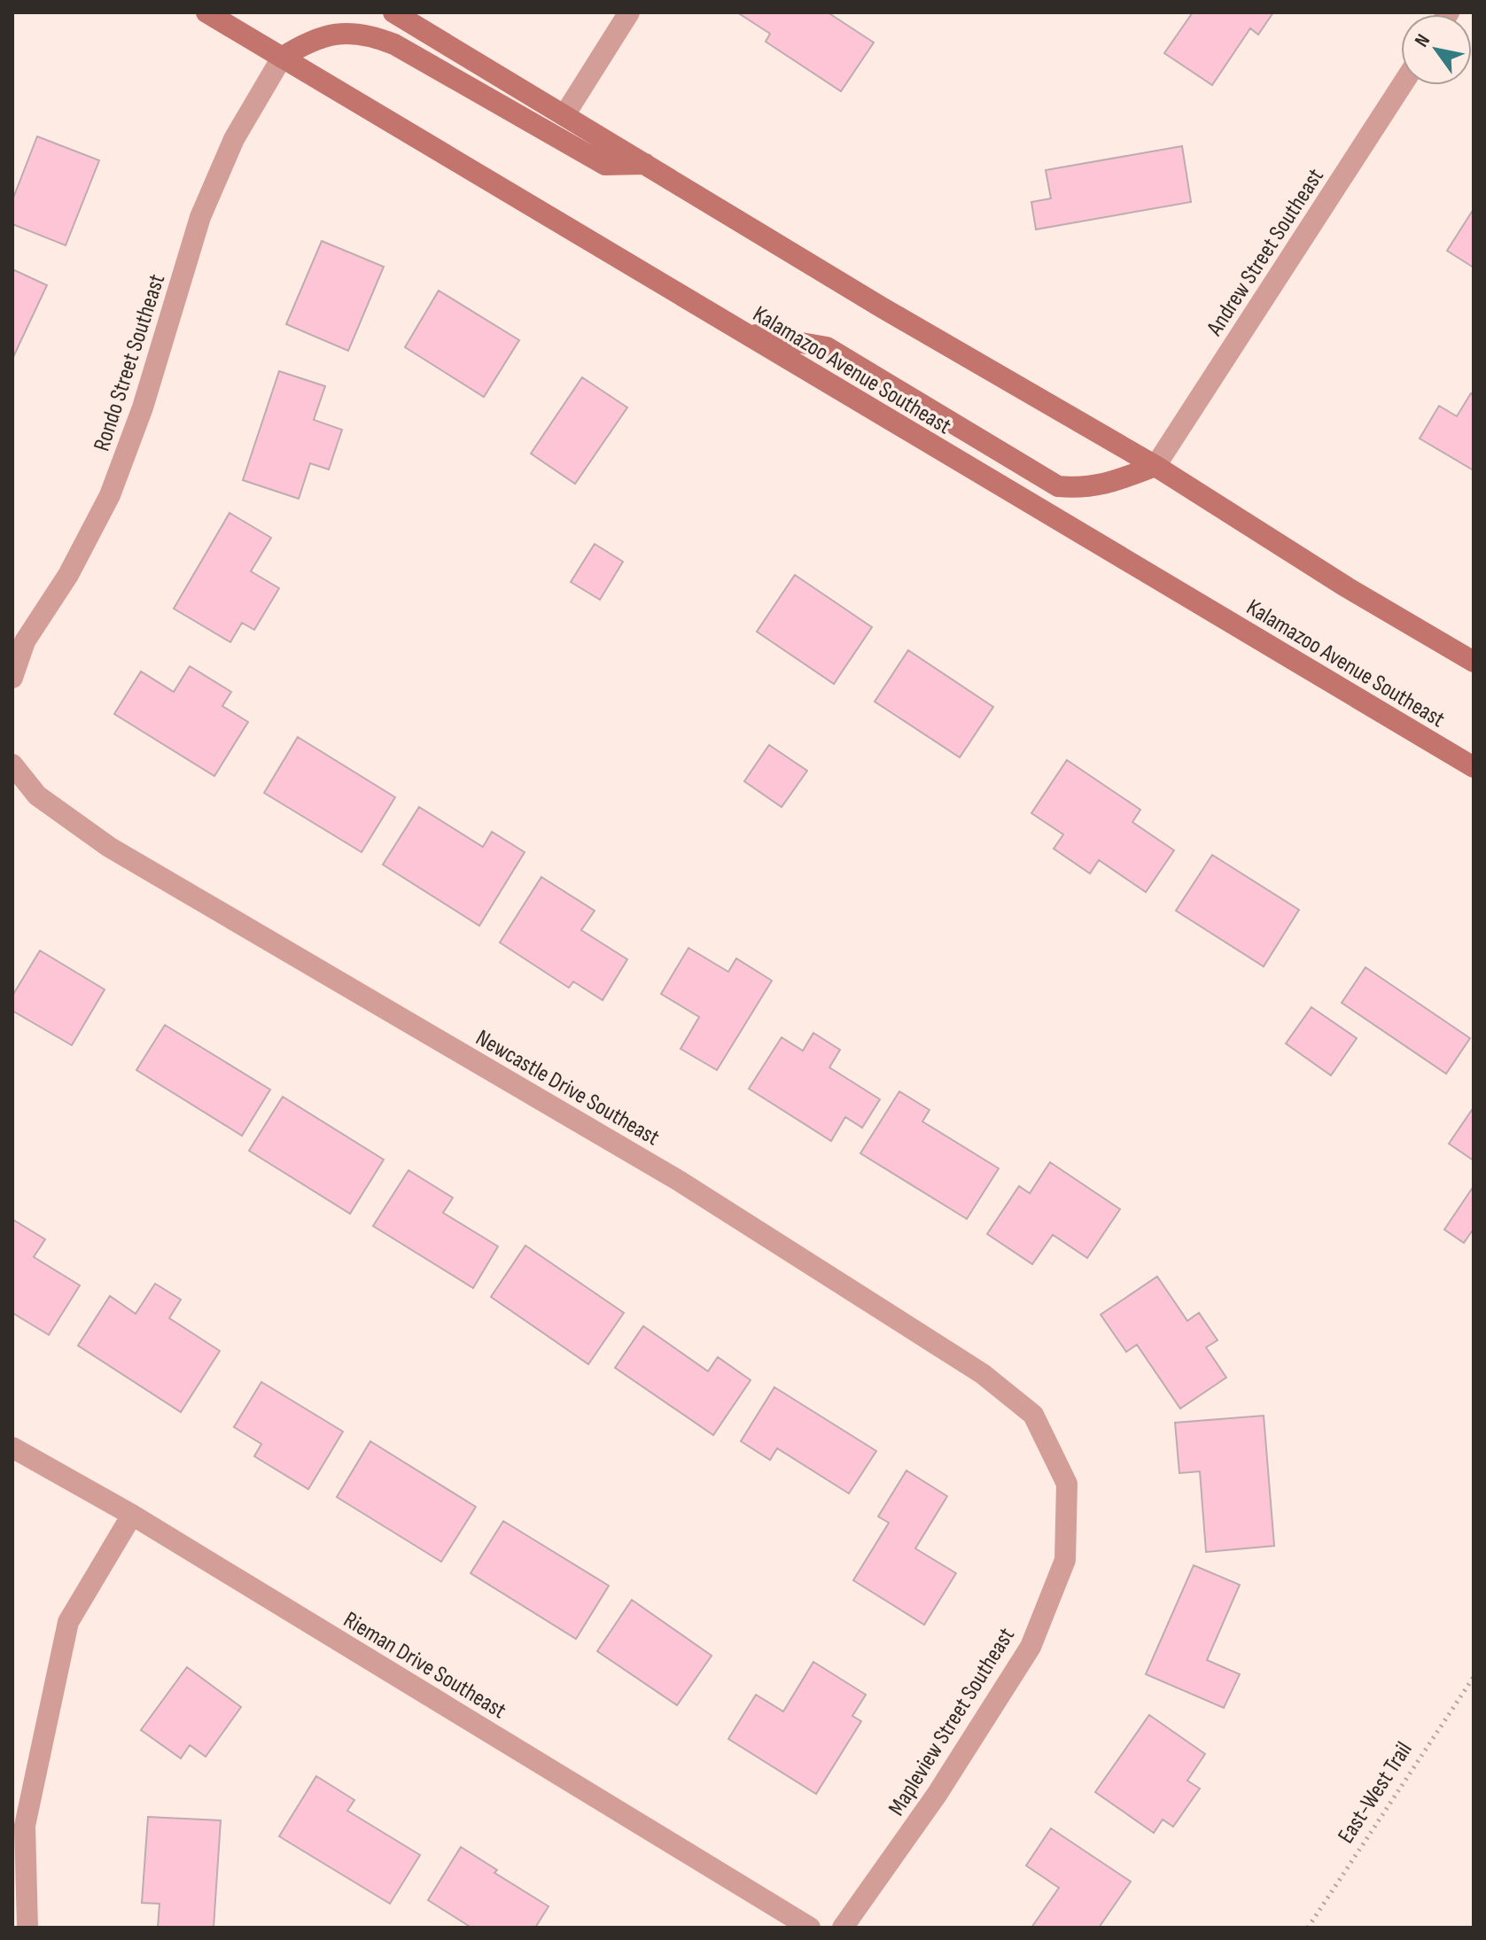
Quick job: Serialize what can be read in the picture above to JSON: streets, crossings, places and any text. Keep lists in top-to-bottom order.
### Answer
{
  "streets": {
    "main road": ["Kalamazoo Avenue Southeast"],
    "street": [
      "Andrew Street Southeast",
      "Rondo Street Southeast",
      "Newcastle Drive Southeast",
      "Rieman Drive Southeast",
      "Mapleview Street Southeast"
    ],
    "path": ["East-West Trail"]
  },
  "crossings": [
    ["Rondo Street Southeast", "Kalamazoo Avenue Southeast"],
    ["Newcastle Drive Southeast", "Mapleview Street Southeast"]
  ],
  "north": "top left"
}
